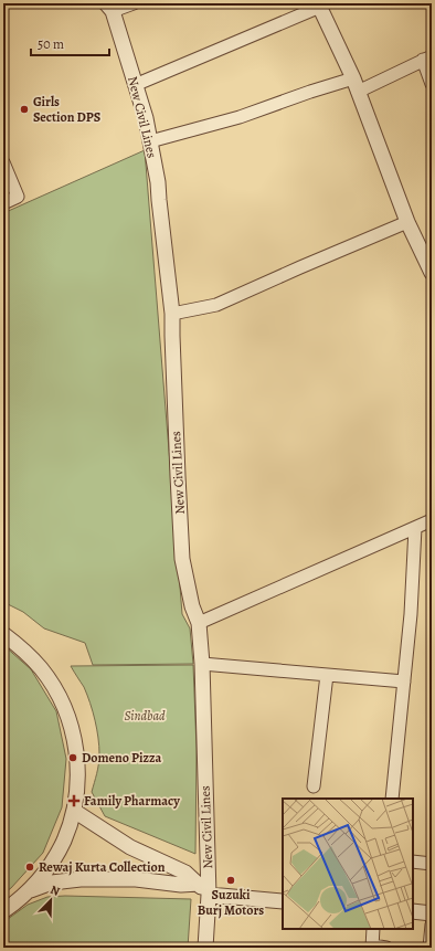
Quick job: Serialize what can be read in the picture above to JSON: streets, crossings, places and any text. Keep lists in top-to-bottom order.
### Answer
{
  "streets": {
    "street": ["New Civil Lines"]
  },
  "parks": ["Sindbad"],
  "places": {
    "other": [
      "Girls Section DPS",
      "Domeno Pizza",
      "Rewaj Kurta Collection",
      "Suzuki Burj Motors"
    ],
    "health": ["Family Pharmacy"]
  },
  "scale_bar": "50 m",
  "north": "top right"
}
